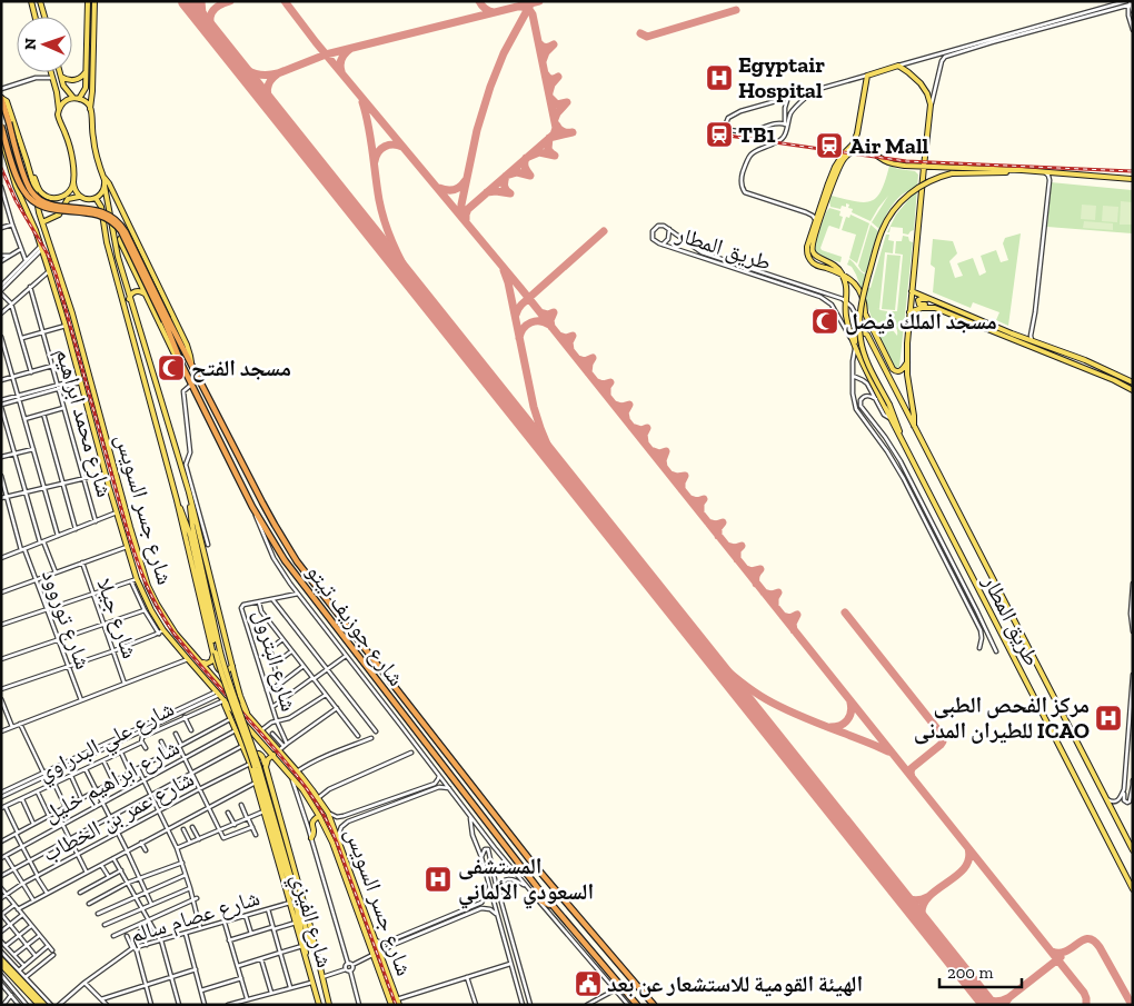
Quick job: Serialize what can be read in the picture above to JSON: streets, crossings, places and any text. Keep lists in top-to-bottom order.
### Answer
{
  "streets": {
    "highway": ["شارع جوزيف تيتو"],
    "main road": ["طريق المطار", "شارع جسر السويس", "شارع الفيزي"],
    "street": [
      "شارع محمد ابراهيم",
      "شارع جيلا",
      "شارع توروود",
      "شارع البترول",
      "شارع علي البدراوي",
      "شارع ابراهيم خليل",
      "شارع عمر بن الخطاب",
      "شارع عصام سالم"
    ]
  },
  "crossings": [
    ["شارع محمد ابراهيم", "شارع جسر السويس"],
    ["شارع جسر السويس", "شارع علي البدراوي"],
    ["شارع جسر السويس", "شارع الفيزي"],
    ["شارع علي البدراوي", "شارع الفيزي"],
    ["شارع ابراهيم خليل", "شارع الفيزي"],
    ["شارع عمر بن الخطاب", "شارع الفيزي"],
    ["شارع عصام سالم", "شارع الفيزي"]
  ],
  "places": {
    "hospital": ["Egyptair Hospital", "مركز الفحص الطبى للطيران المدنى ICAO", "المستشفى السعودي الألماني"],
    "station": ["TB1", "Air Mall"],
    "mosque": ["مسجد الملك فيصل", "مسجد الفتح"],
    "public building": ["الهيئة القومية للاستشعار عن بعد"]
  },
  "scale_bar": "200 m",
  "north": "left"
}
